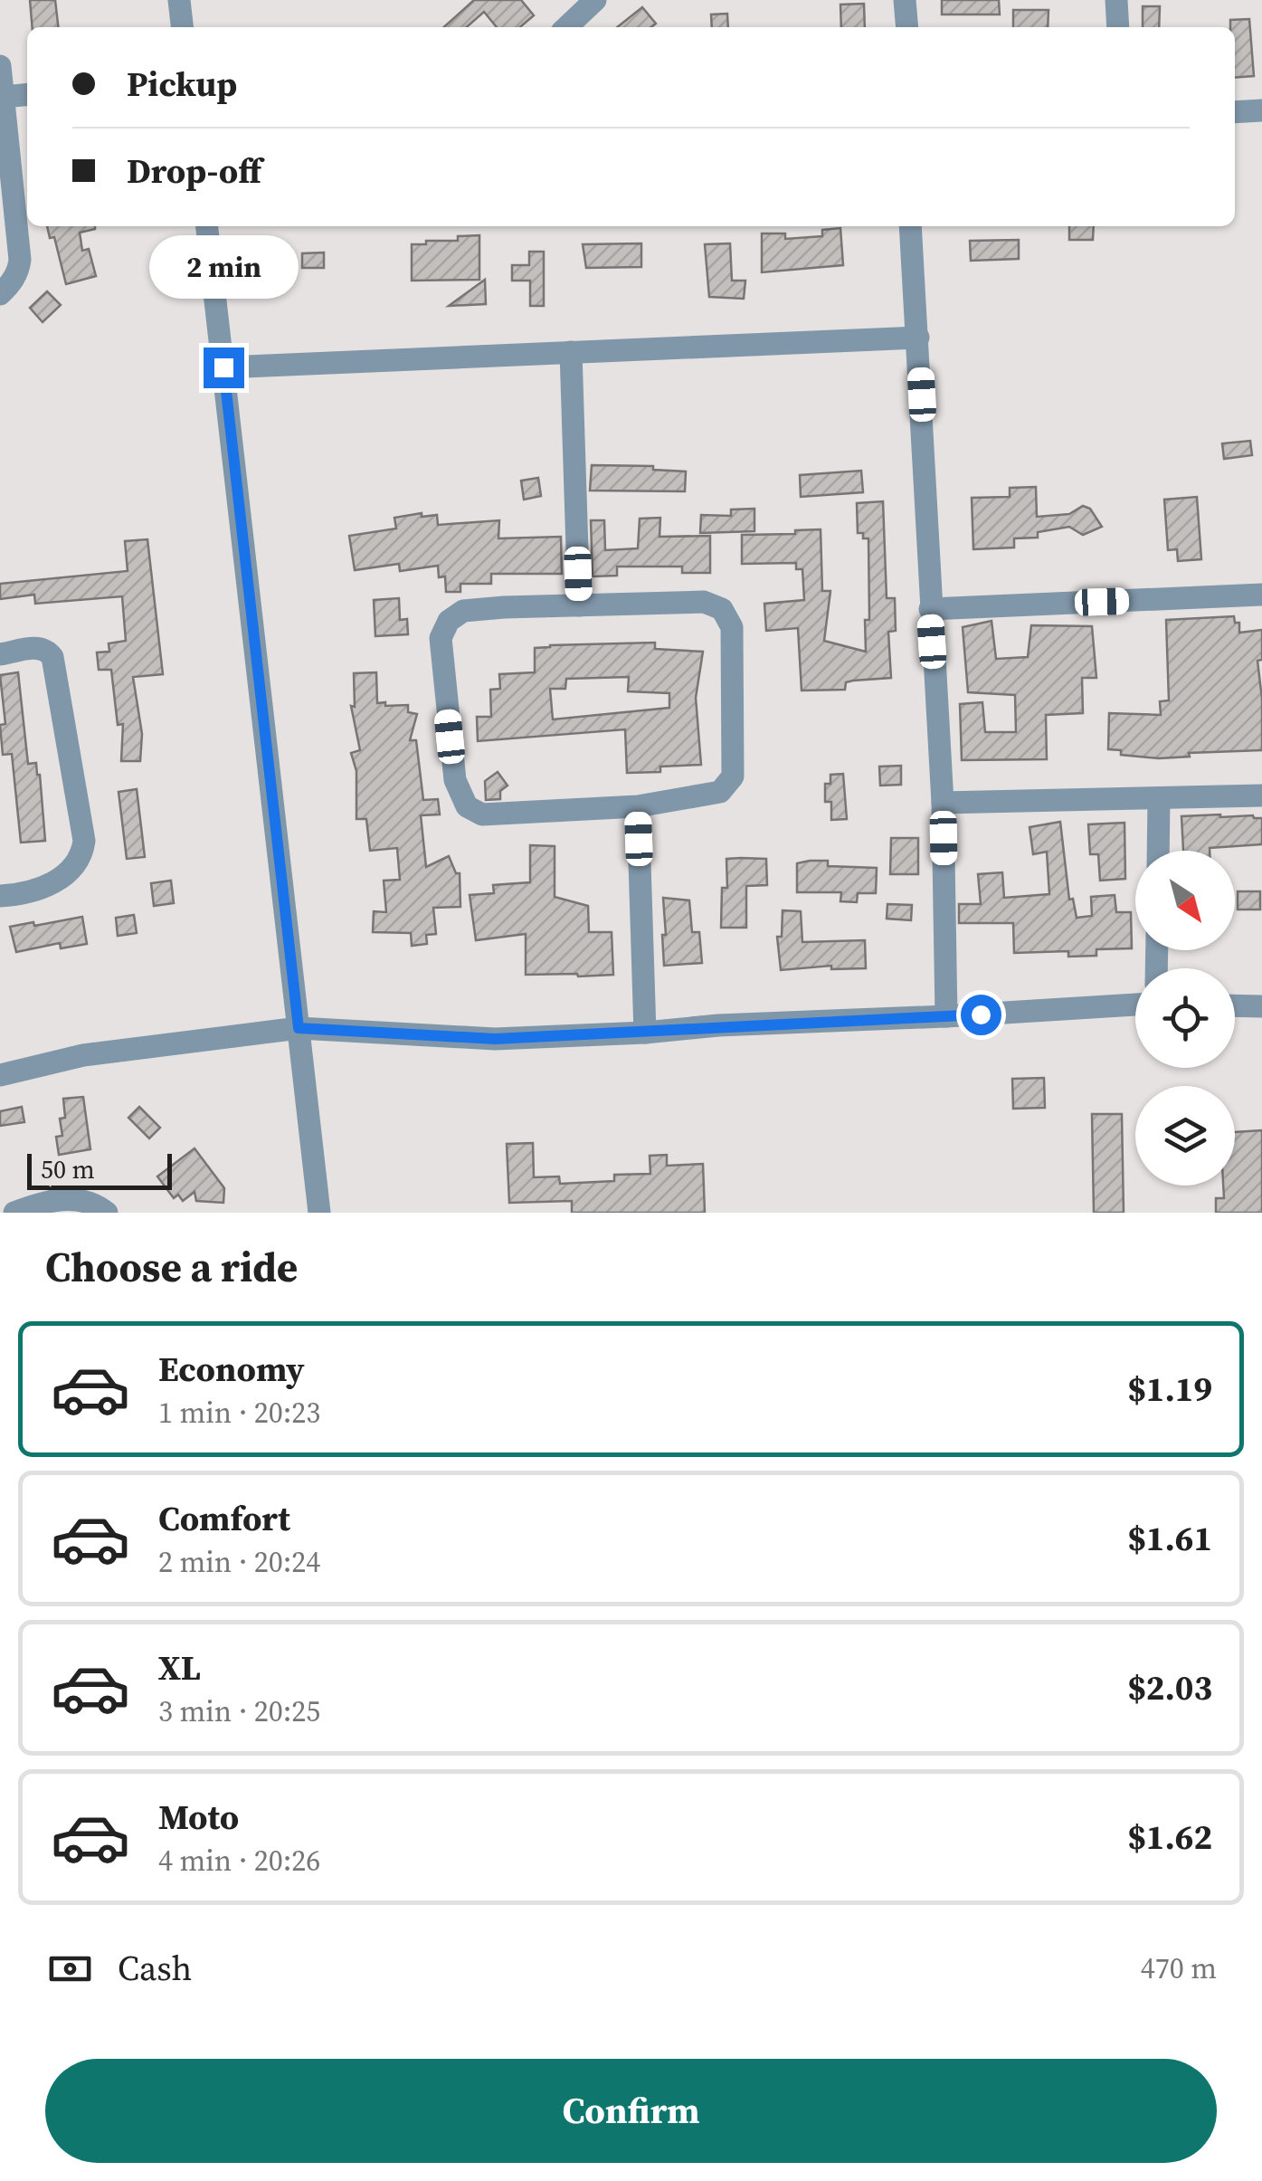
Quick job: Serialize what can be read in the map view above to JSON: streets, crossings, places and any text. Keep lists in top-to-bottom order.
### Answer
{
  "scale_bar": "50 m",
  "north": "bottom right",
  "page": {
    "banner": ["Pickup", "Drop-off"],
    "bubble": "2 min",
    "scale": "50 m",
    "heading": "Choose a ride",
    "list": [
      {
        "name": "Economy",
        "note": "1 min · 20:23",
        "value": "$1.19"
      },
      {
        "name": "Comfort",
        "note": "2 min · 20:24",
        "value": "$1.61"
      },
      {
        "name": "XL",
        "note": "3 min · 20:25",
        "value": "$2.03"
      },
      {
        "name": "Moto",
        "note": "4 min · 20:26",
        "value": "$1.62"
      }
    ],
    "pay": ["Cash", "470 m"],
    "buttons": "Confirm"
  }
}
